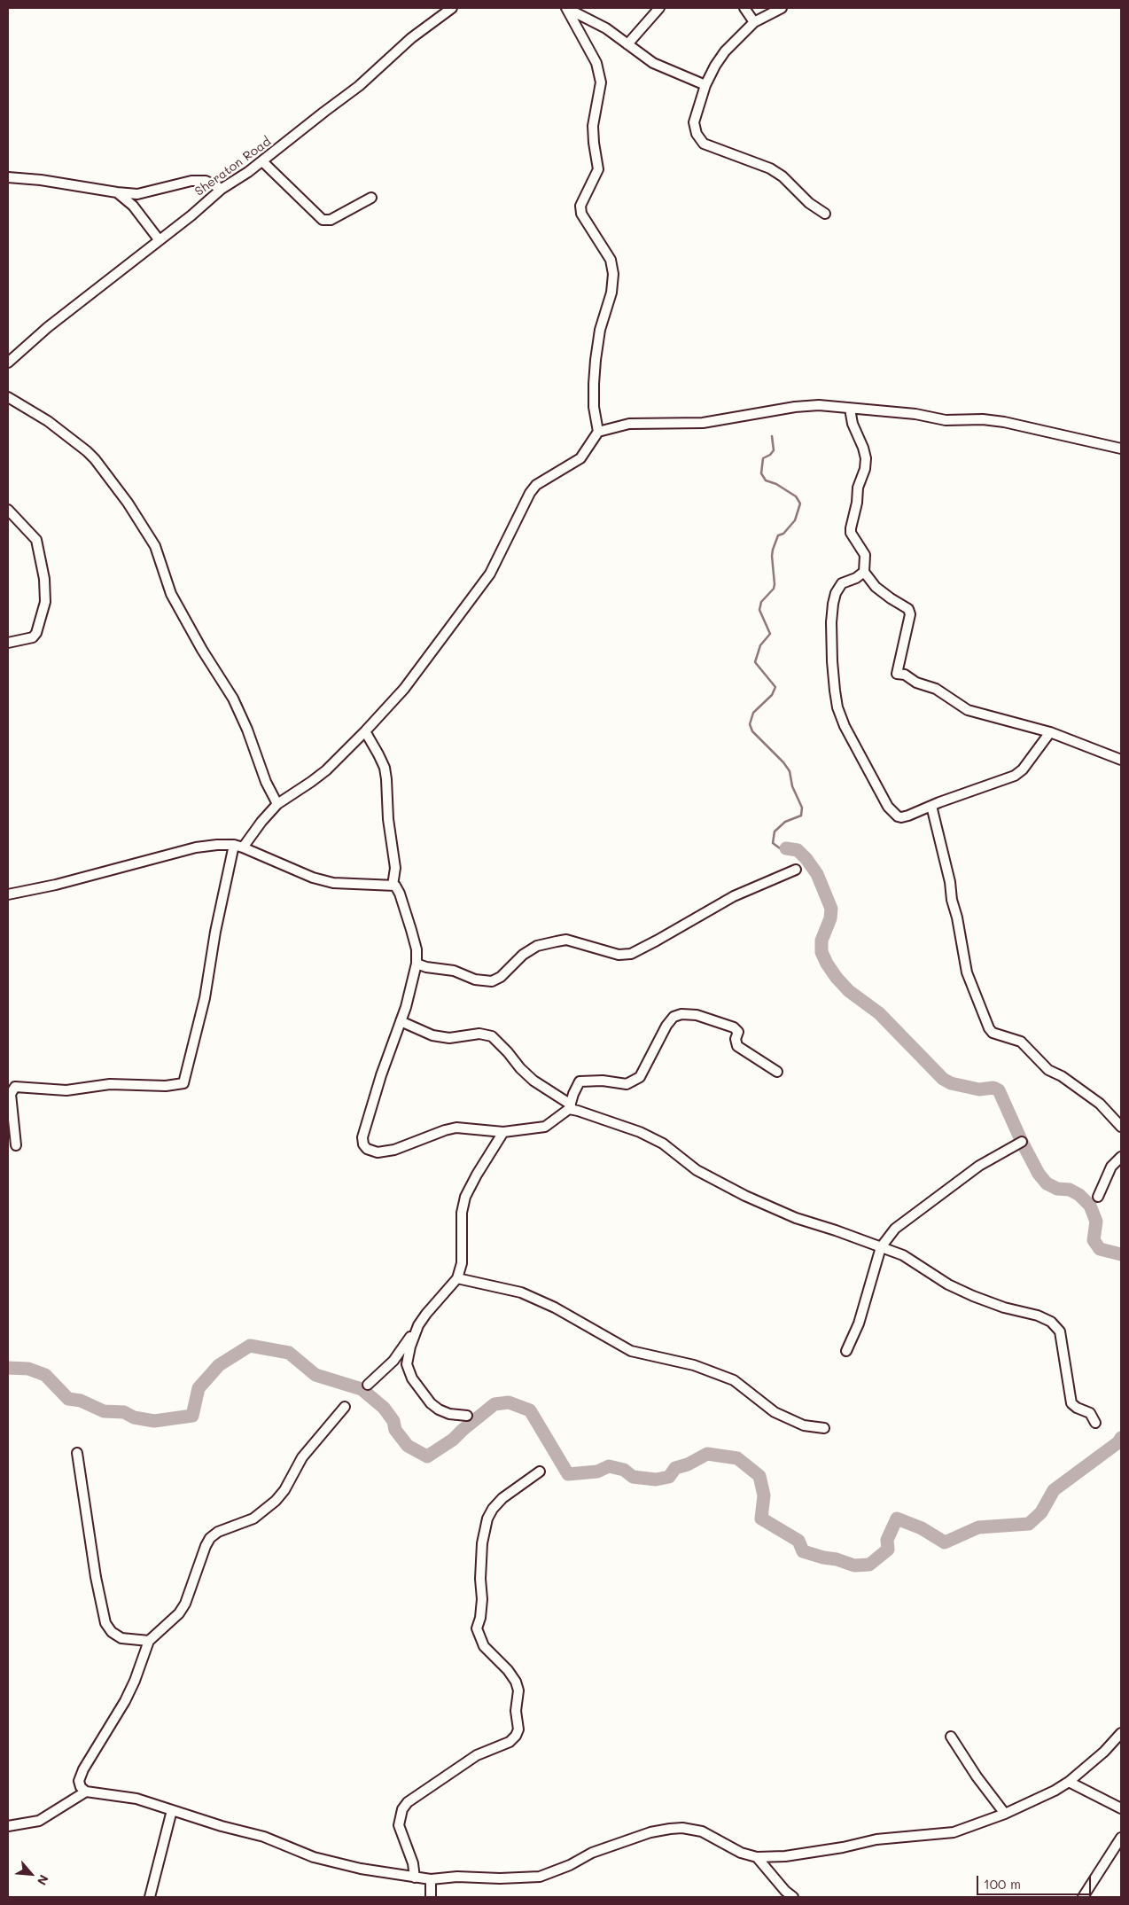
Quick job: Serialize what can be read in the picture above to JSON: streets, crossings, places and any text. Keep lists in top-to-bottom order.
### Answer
{
  "streets": {
    "street": ["Sheraton Road"]
  },
  "scale_bar": "100 m",
  "north": "bottom right"
}
